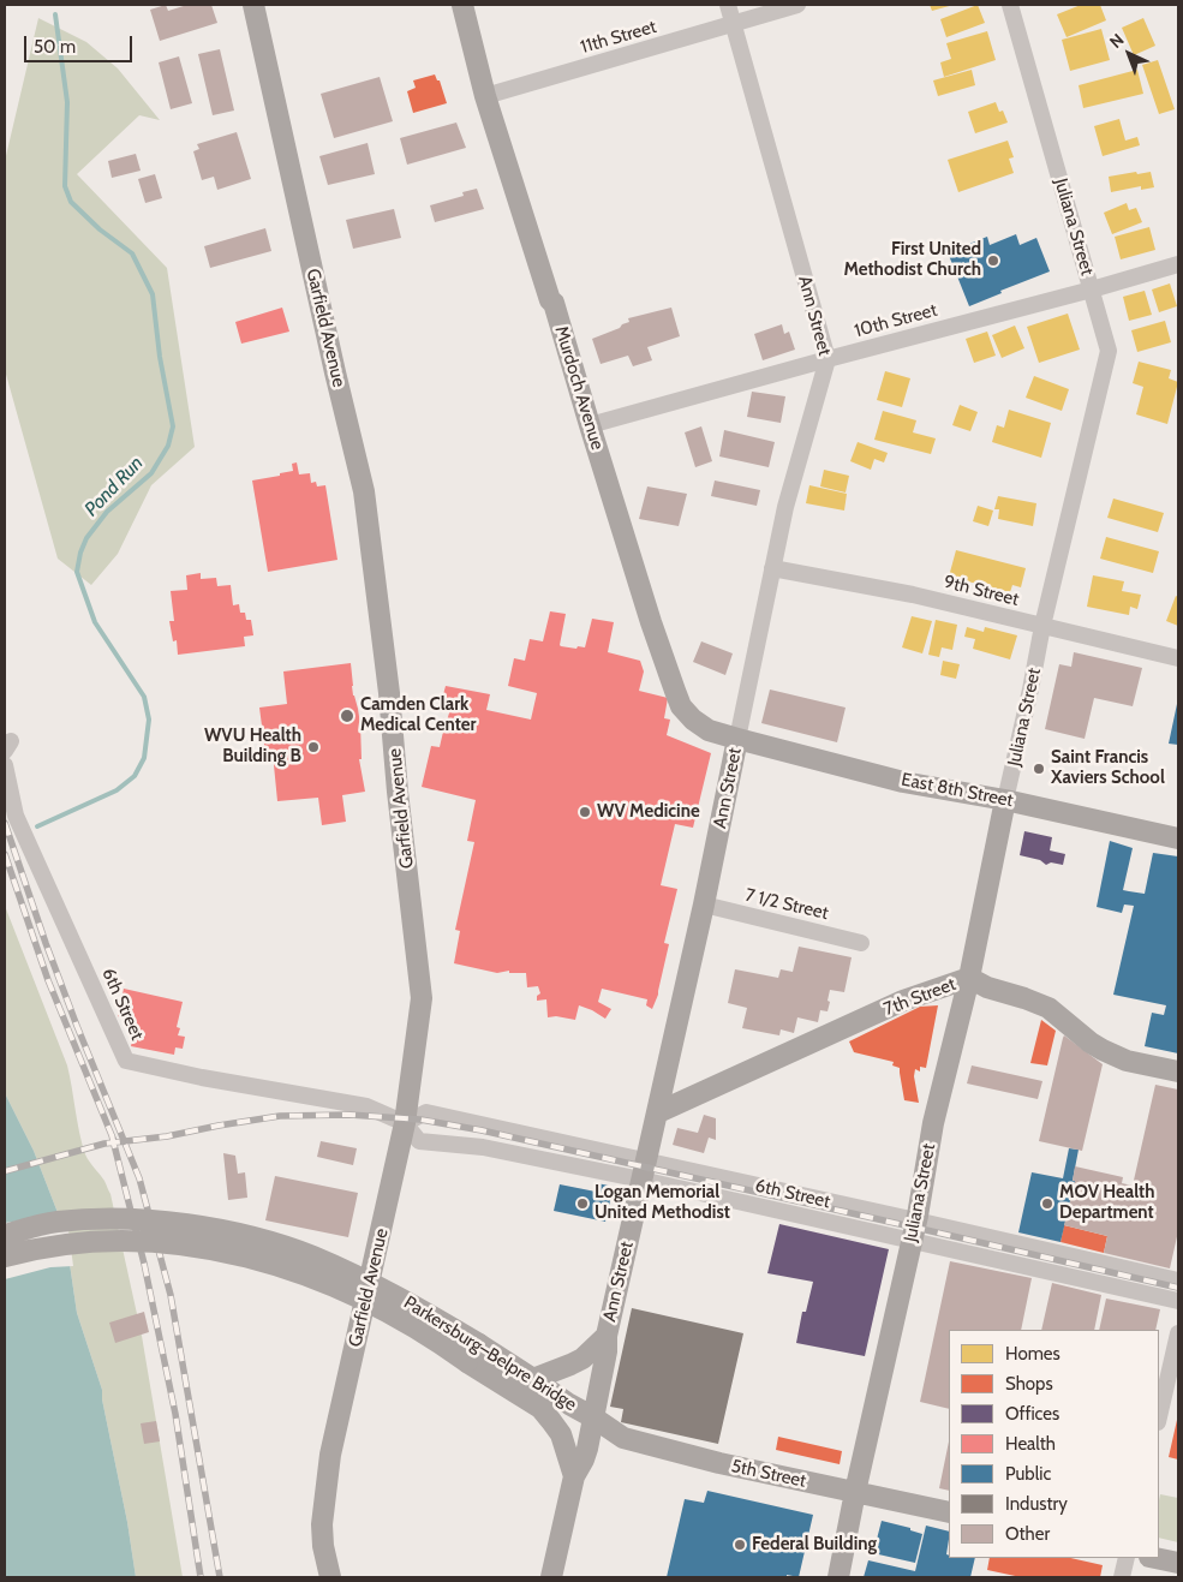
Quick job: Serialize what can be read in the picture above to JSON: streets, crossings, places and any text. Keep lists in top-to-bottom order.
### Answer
{
  "streets": {
    "main road": [
      "Juliana Street",
      "Ann Street",
      "Garfield Avenue",
      "Murdoch Avenue",
      "East 8th Street",
      "7th Street",
      "Parkersburg–Belpre Bridge",
      "5th Street"
    ],
    "street": [
      "11th Street",
      "10th Street",
      "9th Street",
      "7 1/2 Street",
      "6th Street"
    ]
  },
  "crossings": [
    ["11th Street", "Ann Street"],
    ["11th Street", "Murdoch Avenue"],
    ["Juliana Street", "10th Street"],
    ["Juliana Street", "9th Street"],
    ["Juliana Street", "East 8th Street"],
    ["Juliana Street", "7th Street"],
    ["Juliana Street", "6th Street"],
    ["Juliana Street", "5th Street"],
    ["Ann Street", "10th Street"],
    ["Ann Street", "Murdoch Avenue"],
    ["Ann Street", "9th Street"],
    ["Ann Street", "East 8th Street"],
    ["Ann Street", "7 1/2 Street"],
    ["Ann Street", "7th Street"],
    ["Ann Street", "6th Street"],
    ["Ann Street", "Parkersburg–Belpre Bridge"],
    ["Ann Street", "5th Street"],
    ["10th Street", "Murdoch Avenue"],
    ["Garfield Avenue", "6th Street"],
    ["Murdoch Avenue", "East 8th Street"],
    ["Parkersburg–Belpre Bridge", "5th Street"]
  ],
  "water": ["Pond Run"],
  "places": [
    "First United Methodist Church",
    "Camden Clark Medical Center",
    "WVU Health Building B",
    "Saint Francis Xaviers School",
    "WV Medicine",
    "Logan Memorial United Methodist",
    "MOV Health Department",
    "Federal Building"
  ],
  "legend": [
    "Homes",
    "Shops",
    "Offices",
    "Health",
    "Public",
    "Industry",
    "Other"
  ],
  "scale_bar": "50 m",
  "north": "top left"
}
